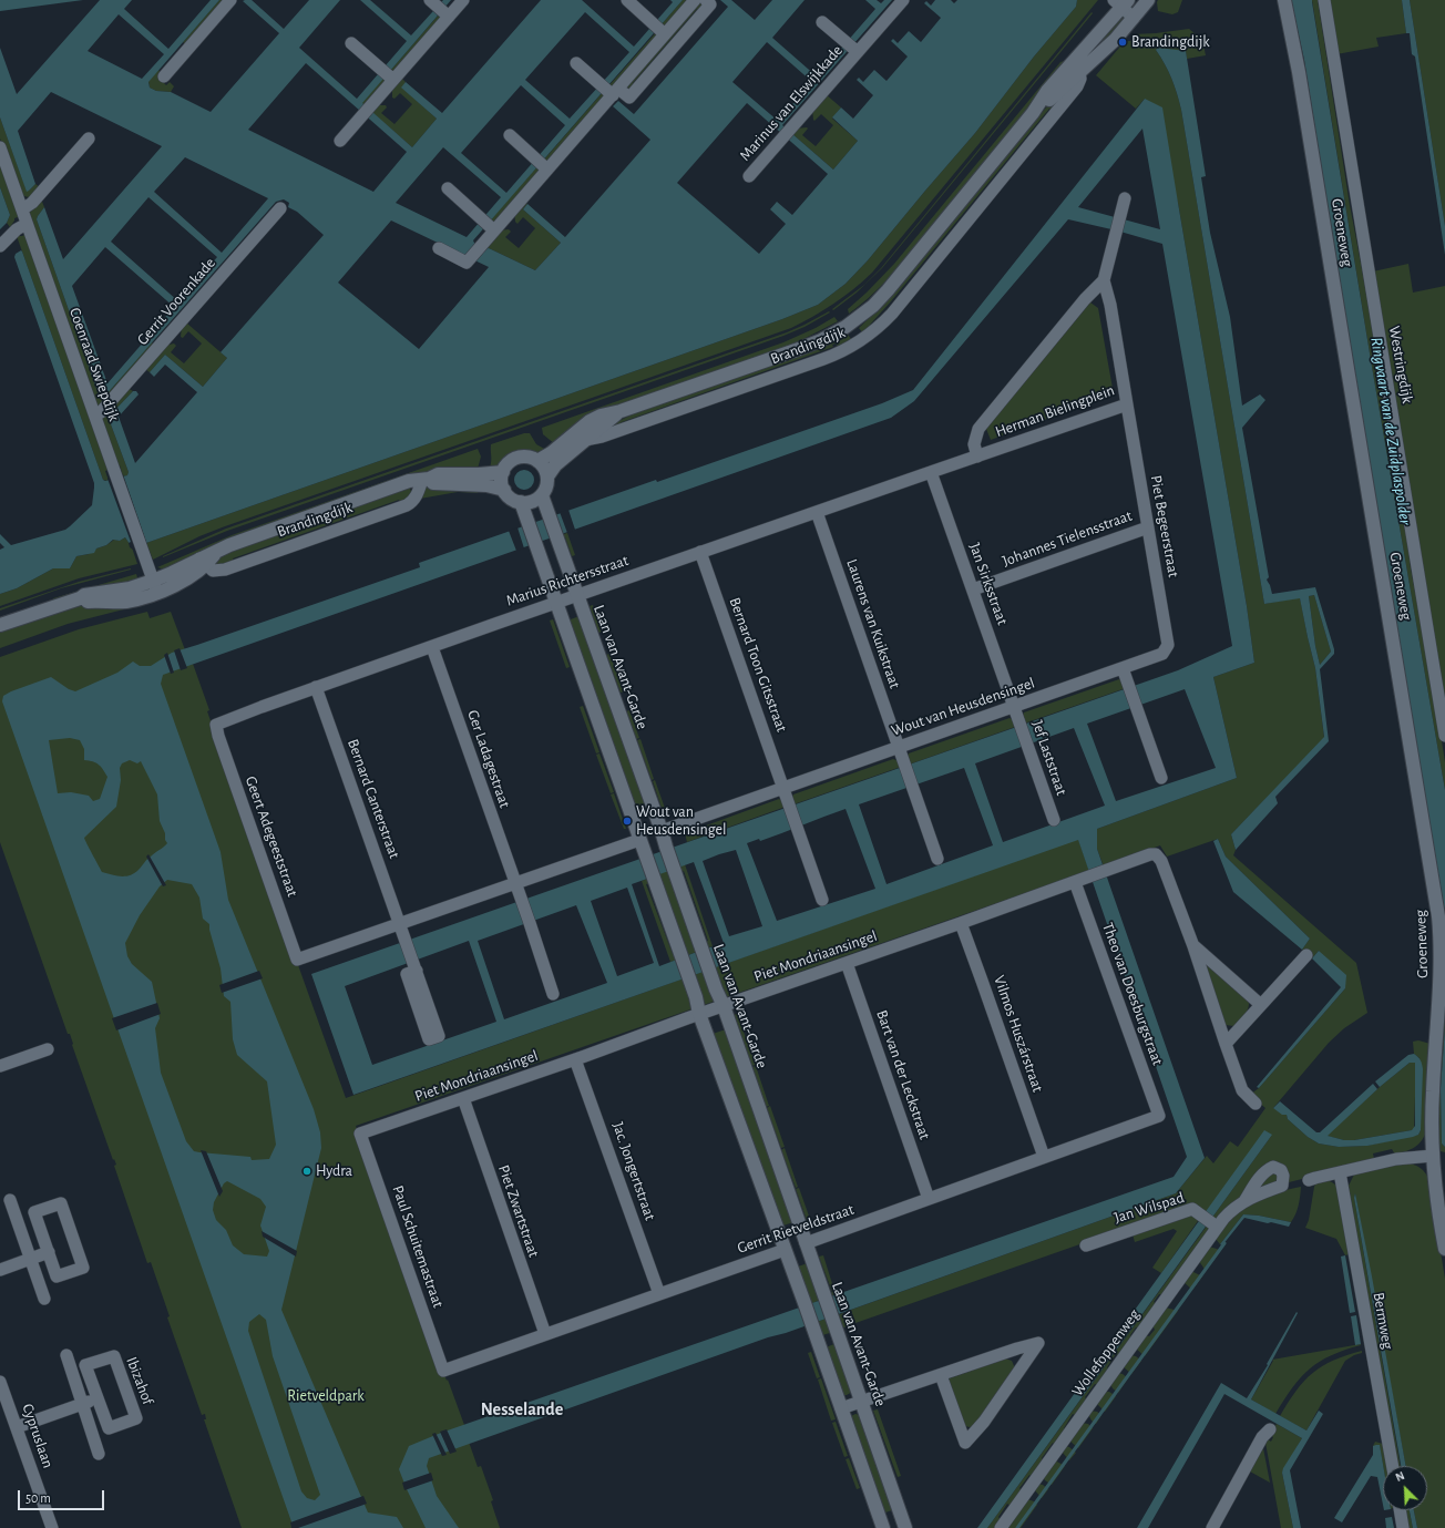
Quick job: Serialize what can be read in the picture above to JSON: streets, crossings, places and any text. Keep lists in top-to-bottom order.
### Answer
{
  "streets": {
    "street": [
      "Marinus van Elswijkkade",
      "Groeneweg",
      "Gerrit Voorenkade",
      "Brandingdijk",
      "Coenraad Swiepdijk",
      "Westringdijk",
      "Herman Bielingplein",
      "Piet Begeerstraat",
      "Johannes Tielensstraat",
      "Marius Richtersstraat",
      "Jan Sirksstraat",
      "Laurens van Kuikstraat",
      "Bernard Toon Gitsstraat",
      "Laan van Avant-Garde",
      "Wout van Heusdensingel",
      "Jef Laststraat",
      "Ger Ladagestraat",
      "Bernard Canterstraat",
      "Geert Adegeeststraat",
      "Piet Mondriaansingel",
      "Theo van Doesburgstraat",
      "Vilmos Huszárstraat",
      "Bart van der Leckstraat",
      "Jac. Jongertstraat",
      "Jan Wilspad",
      "Piet Zwartstraat",
      "Gerrit Rietveldstraat",
      "Paul Schuitemastraat",
      "Bermweg",
      "Wollefoppenweg",
      "Ibizahof",
      "Cypruslaan"
    ]
  },
  "crossings": [
    ["Gerrit Voorenkade", "Coenraad Swiepdijk"],
    ["Brandingdijk", "Coenraad Swiepdijk"],
    ["Brandingdijk", "Laan van Avant-Garde"],
    ["Herman Bielingplein", "Piet Begeerstraat"],
    ["Herman Bielingplein", "Marius Richtersstraat"],
    ["Herman Bielingplein", "Jan Sirksstraat"],
    ["Piet Begeerstraat", "Johannes Tielensstraat"],
    ["Piet Begeerstraat", "Wout van Heusdensingel"],
    ["Johannes Tielensstraat", "Jan Sirksstraat"],
    ["Marius Richtersstraat", "Jan Sirksstraat"],
    ["Marius Richtersstraat", "Laurens van Kuikstraat"],
    ["Marius Richtersstraat", "Bernard Toon Gitsstraat"],
    ["Marius Richtersstraat", "Laan van Avant-Garde"],
    ["Marius Richtersstraat", "Ger Ladagestraat"],
    ["Marius Richtersstraat", "Bernard Canterstraat"],
    ["Marius Richtersstraat", "Geert Adegeeststraat"],
    ["Jan Sirksstraat", "Wout van Heusdensingel"],
    ["Jan Sirksstraat", "Jef Laststraat"],
    ["Laurens van Kuikstraat", "Wout van Heusdensingel"],
    ["Bernard Toon Gitsstraat", "Wout van Heusdensingel"],
    ["Laan van Avant-Garde", "Wout van Heusdensingel"],
    ["Laan van Avant-Garde", "Piet Mondriaansingel"],
    ["Laan van Avant-Garde", "Gerrit Rietveldstraat"],
    ["Wout van Heusdensingel", "Jef Laststraat"],
    ["Wout van Heusdensingel", "Ger Ladagestraat"],
    ["Wout van Heusdensingel", "Bernard Canterstraat"],
    ["Wout van Heusdensingel", "Geert Adegeeststraat"],
    ["Piet Mondriaansingel", "Theo van Doesburgstraat"],
    ["Piet Mondriaansingel", "Vilmos Huszárstraat"],
    ["Piet Mondriaansingel", "Bart van der Leckstraat"],
    ["Piet Mondriaansingel", "Jac. Jongertstraat"],
    ["Piet Mondriaansingel", "Piet Zwartstraat"],
    ["Piet Mondriaansingel", "Paul Schuitemastraat"],
    ["Theo van Doesburgstraat", "Gerrit Rietveldstraat"],
    ["Vilmos Huszárstraat", "Gerrit Rietveldstraat"],
    ["Bart van der Leckstraat", "Gerrit Rietveldstraat"],
    ["Jac. Jongertstraat", "Gerrit Rietveldstraat"],
    ["Jan Wilspad", "Wollefoppenweg"],
    ["Piet Zwartstraat", "Gerrit Rietveldstraat"],
    ["Gerrit Rietveldstraat", "Paul Schuitemastraat"]
  ],
  "districts": ["Nesselande"],
  "water": ["Ringvaart van de Zuidplaspolder"],
  "parks": ["Rietveldpark"],
  "places": ["Brandingdijk", "Wout van Heusdensingel", "Hydra"],
  "scale_bar": "50 m",
  "north": "top left"
}
